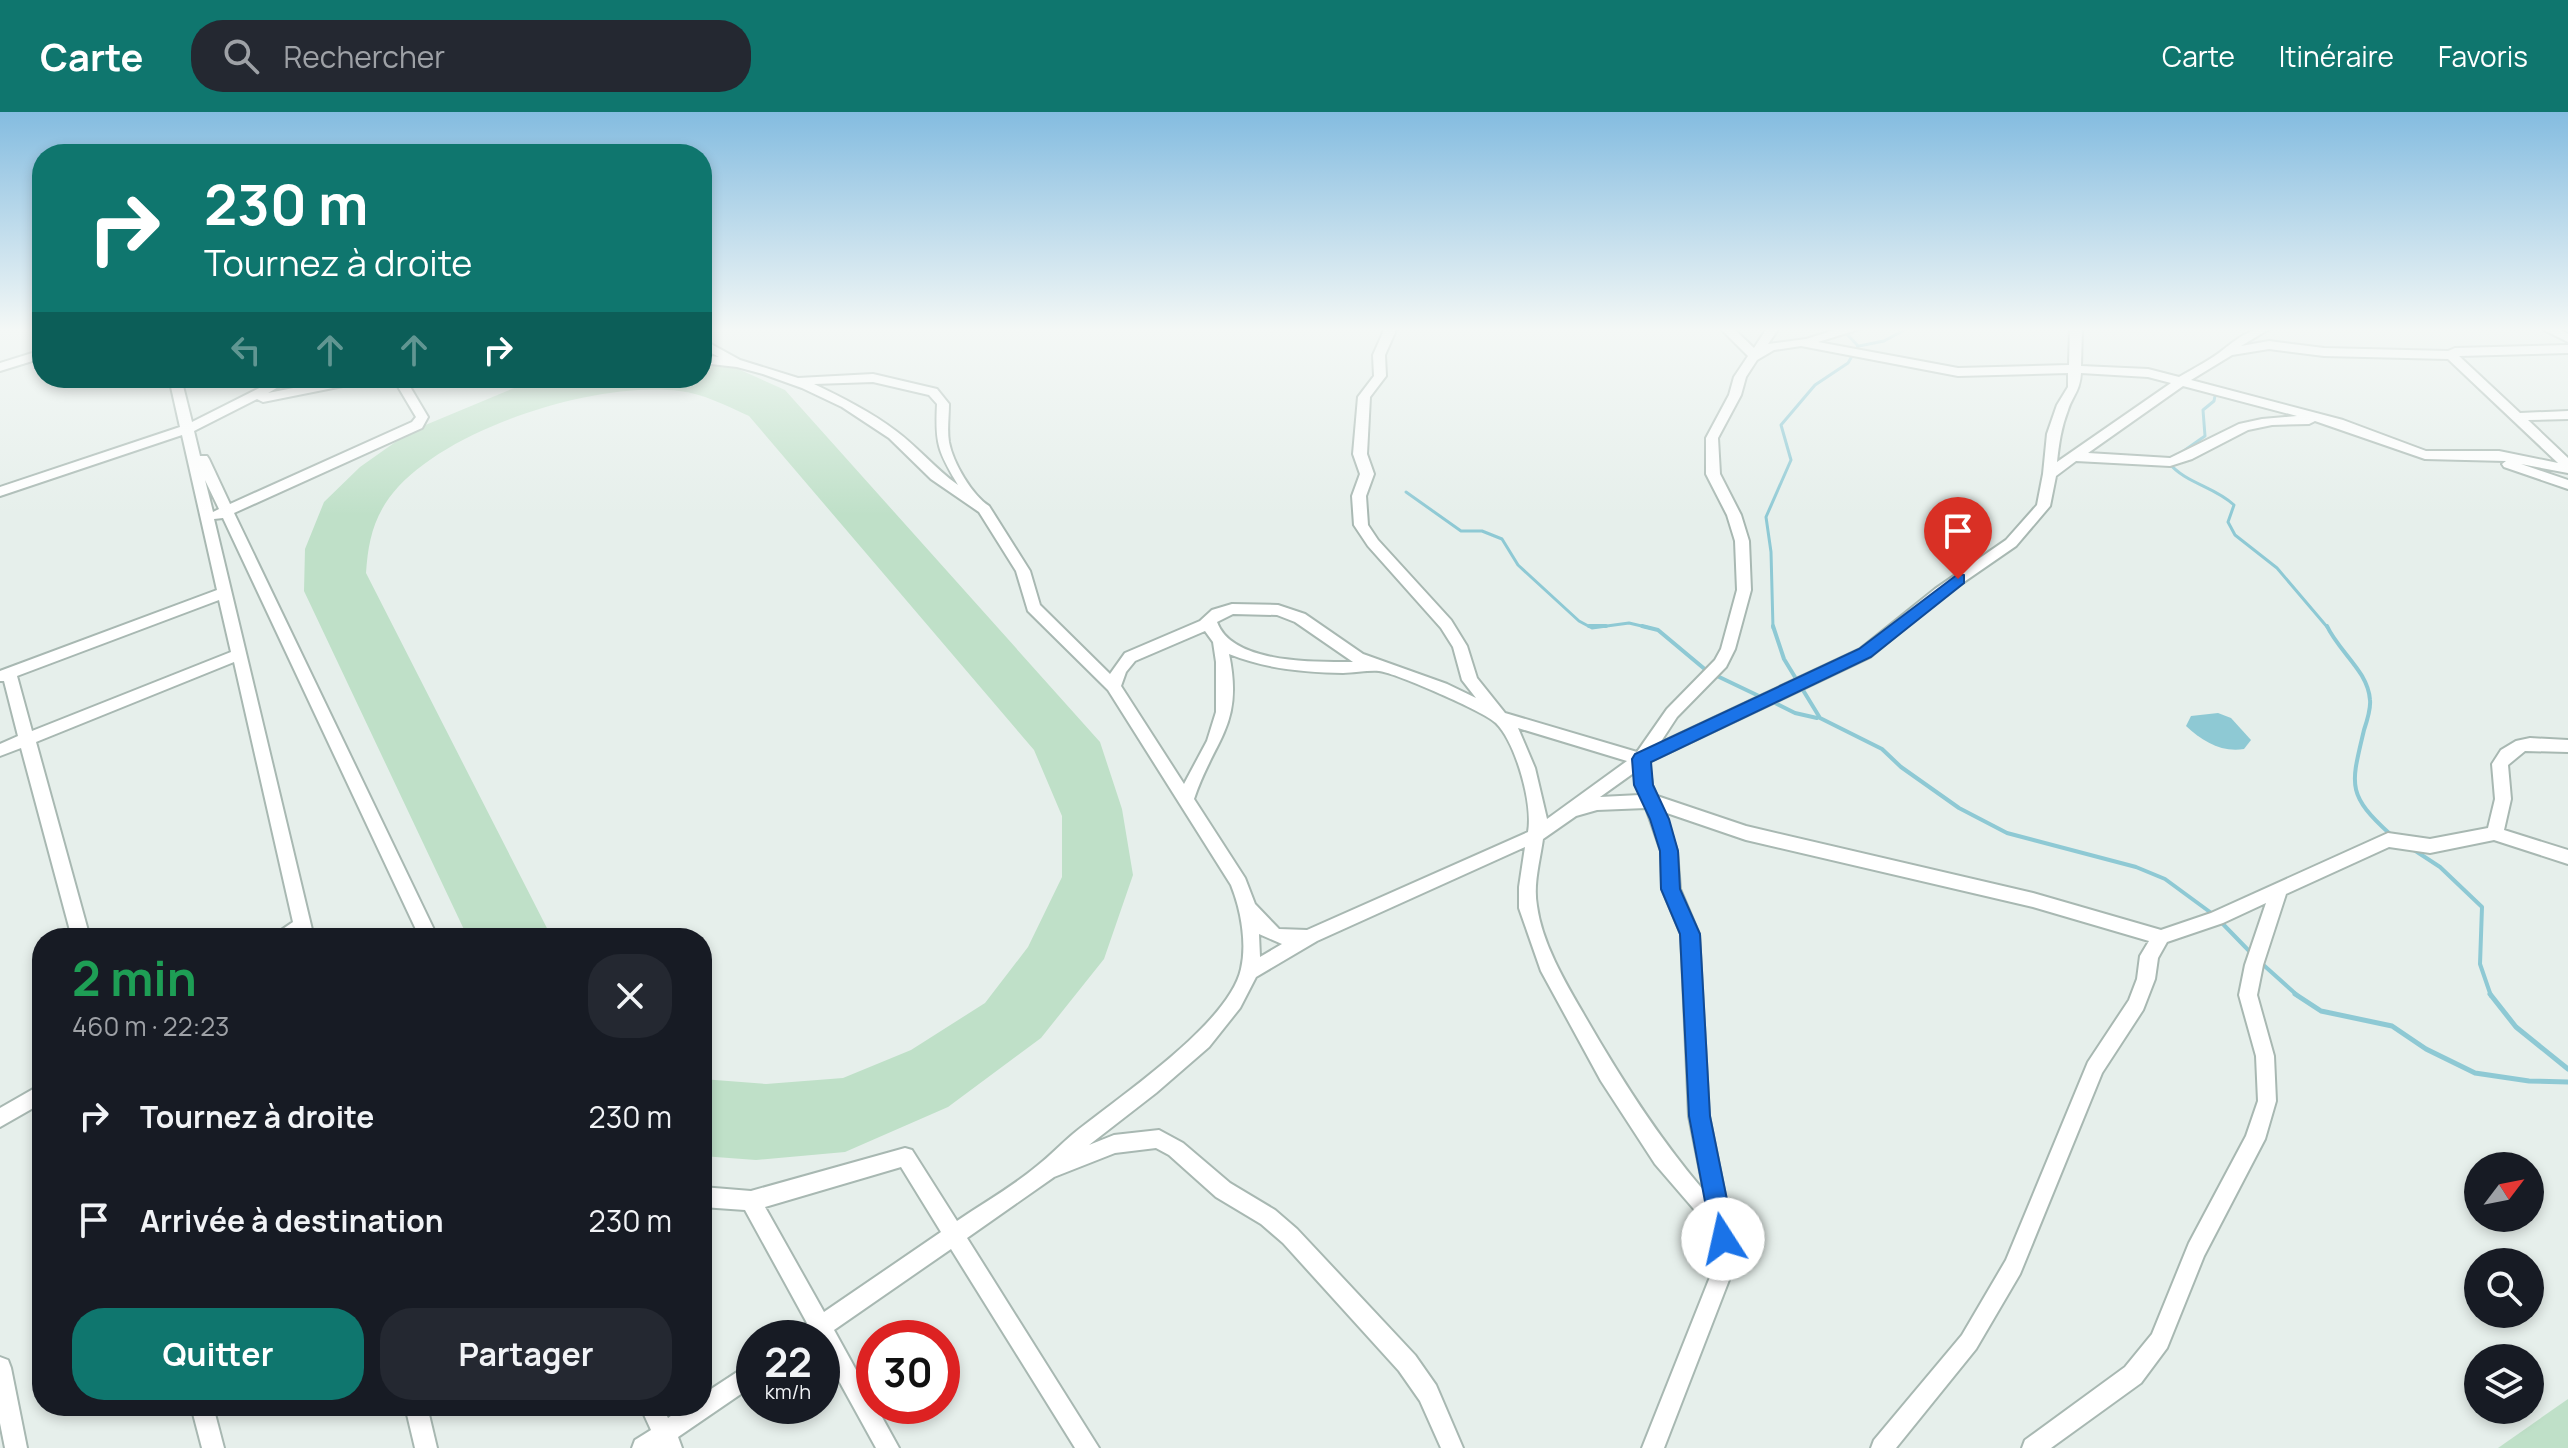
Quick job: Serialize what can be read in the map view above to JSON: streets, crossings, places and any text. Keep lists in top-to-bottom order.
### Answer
{
  "north": "top right",
  "page": {
    "header": "Carte",
    "search": "Rechercher",
    "nav": ["Carte", "Itinéraire", "Favoris"],
    "turn": ["230 m", "Tournez à droite"],
    "heading": ["2 min", "460 m · 22:23"],
    "list": [
      {
        "name": "Tournez à droite",
        "value": "230 m"
      },
      {
        "name": "Arrivée à destination",
        "value": "230 m"
      }
    ],
    "buttons": ["Quitter", "Partager"],
    "speed": "22 km/h",
    "limit": "30"
  }
}
